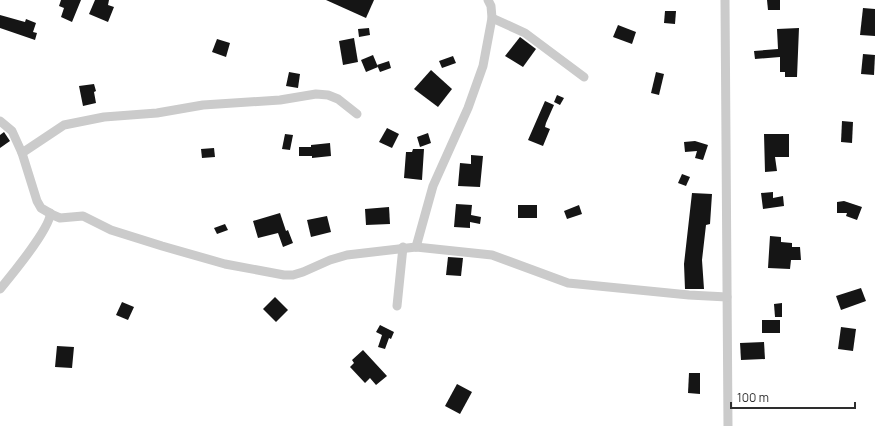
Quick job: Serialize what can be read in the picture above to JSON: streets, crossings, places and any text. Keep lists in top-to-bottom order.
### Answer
{
  "scale_bar": "100 m"
}
